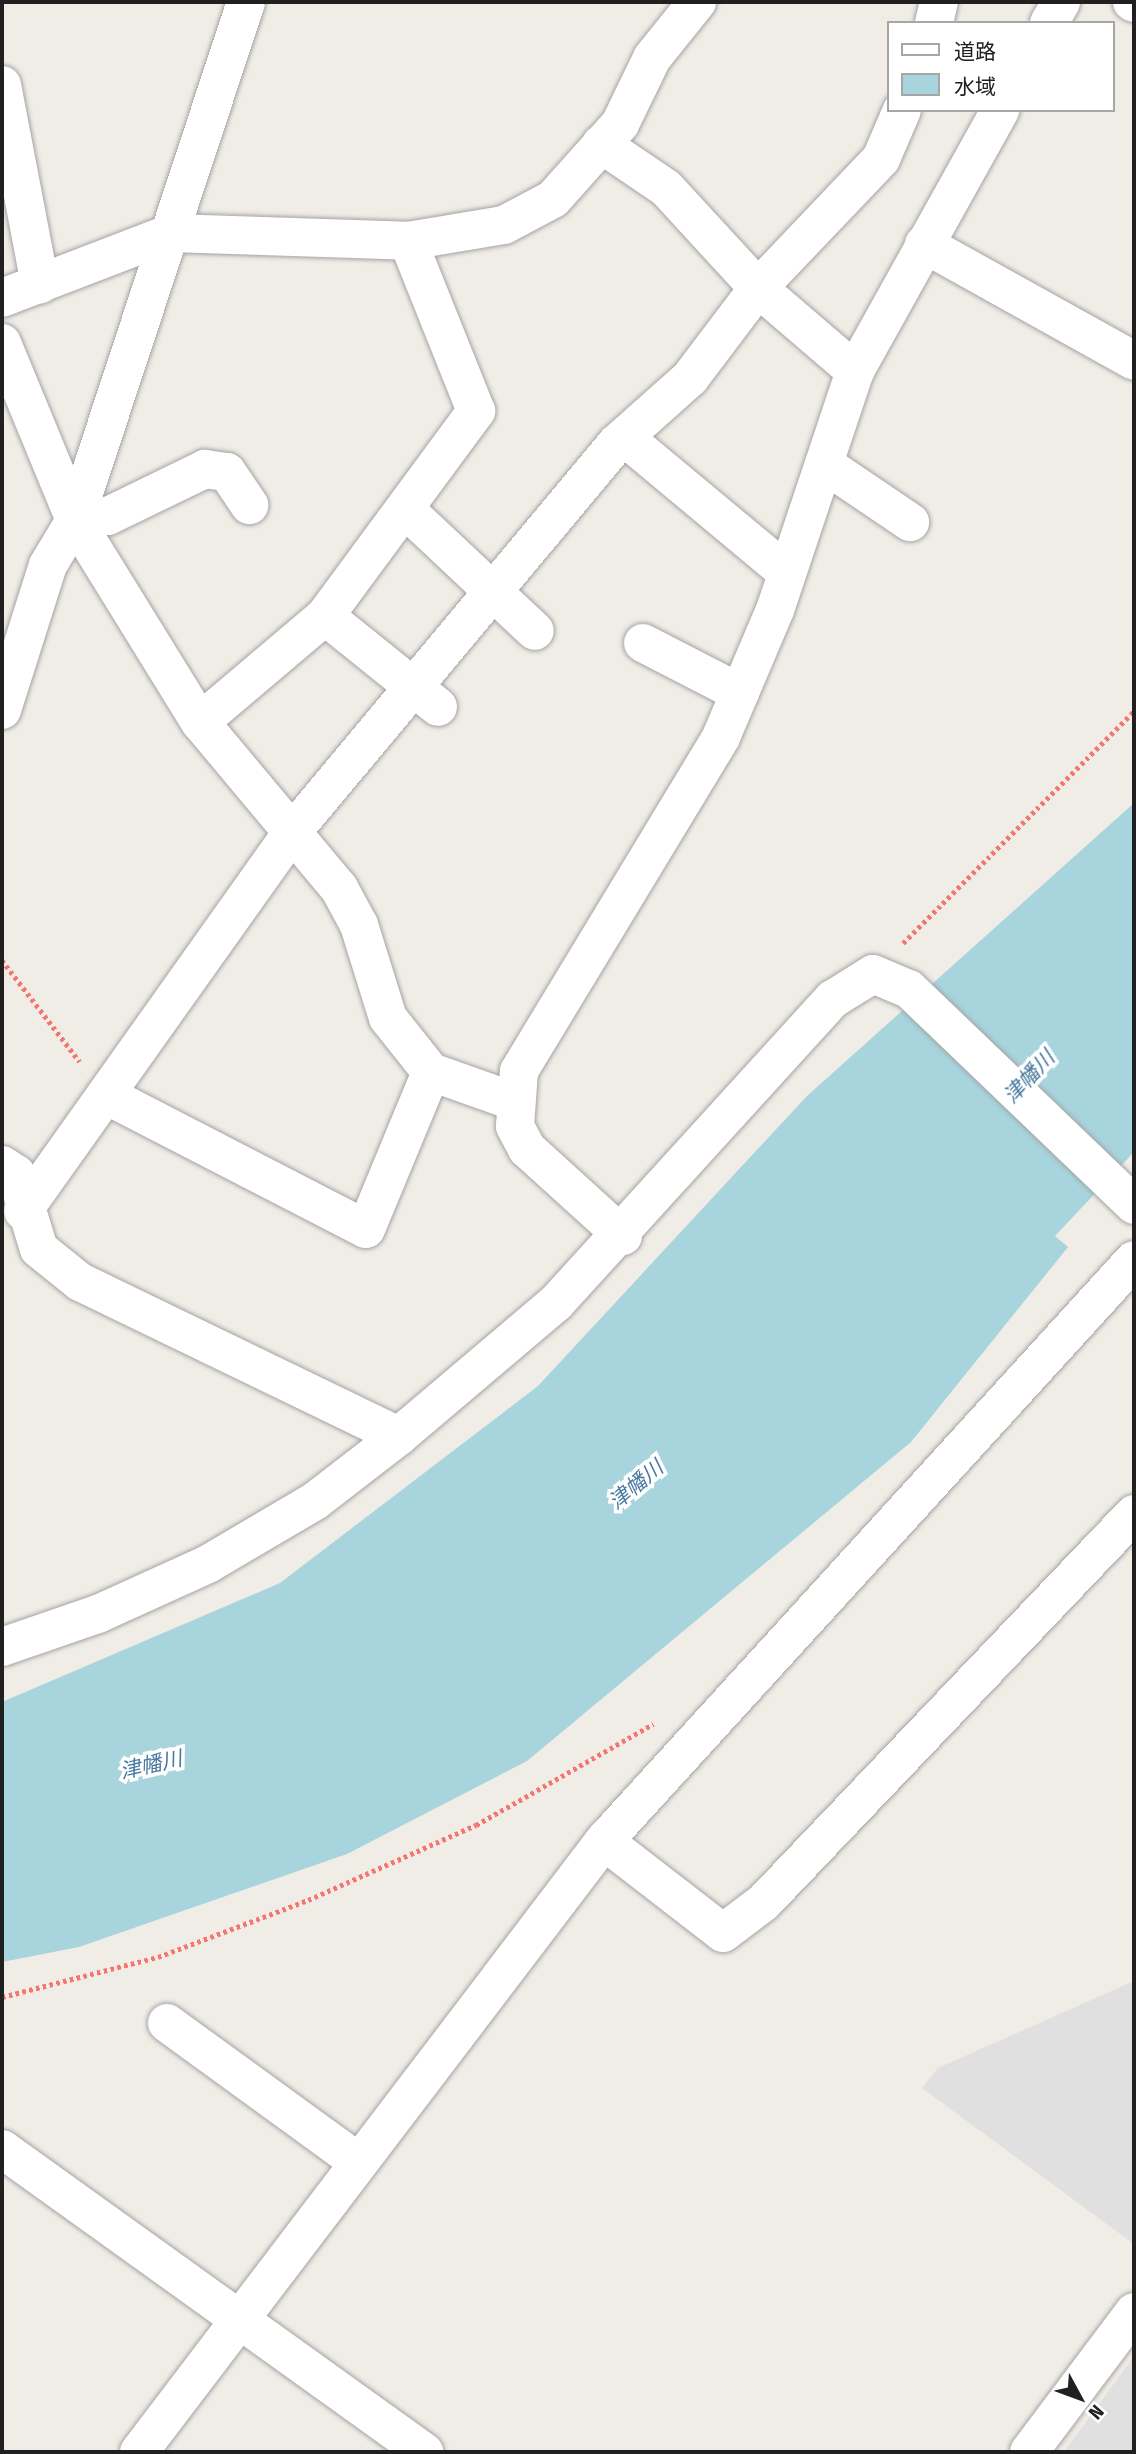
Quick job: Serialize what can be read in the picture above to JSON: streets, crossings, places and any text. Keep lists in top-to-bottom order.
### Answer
{
  "water": ["津幡川"],
  "legend": ["道路", "水域"],
  "north": "bottom right"
}
